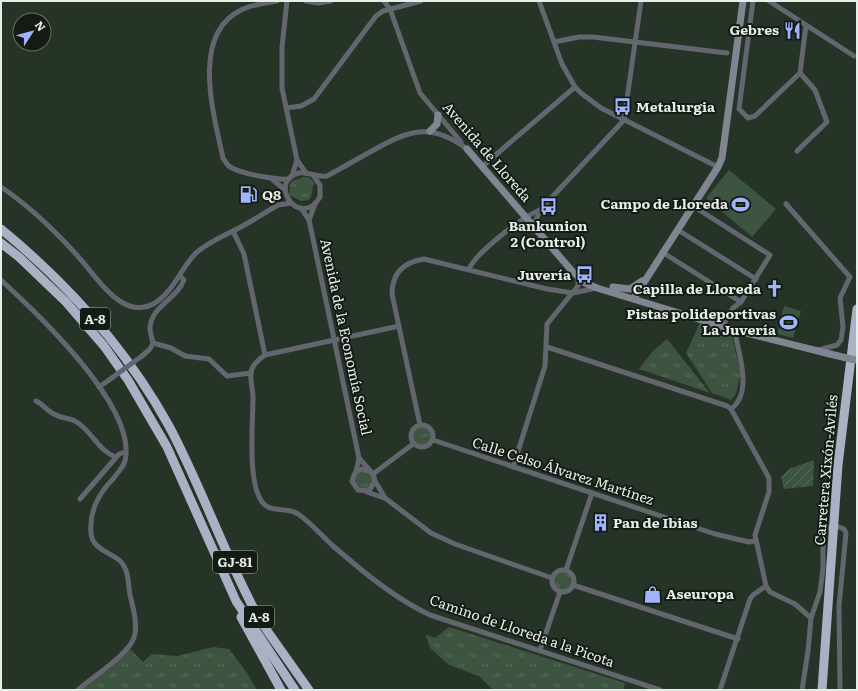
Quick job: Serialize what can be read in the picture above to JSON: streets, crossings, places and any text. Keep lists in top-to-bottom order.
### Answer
{
  "streets": {
    "highway": ["A-8", "Carretera Xixón-Avilés", "GJ-81"],
    "street": [
      "Avenida de Lloreda",
      "Avenida de la Economía Social",
      "Calle Celso Álvarez Martínez",
      "Camino de Lloreda a la Picota"
    ]
  },
  "crossings": [
    ["A-8", "GJ-81"]
  ],
  "places": {
    "restaurant": ["Gebres"],
    "bus stop": ["Metalurgia", "Bankunion 2 (Control)", "Juvería"],
    "fuel station": ["Q8"],
    "sports": ["Campo de Lloreda", "Pistas polideportivas La Juvería"],
    "church": ["Capilla de Lloreda"],
    "building": ["Pan de Ibias"],
    "shop": ["Aseuropa"]
  },
  "north": "top right"
}
